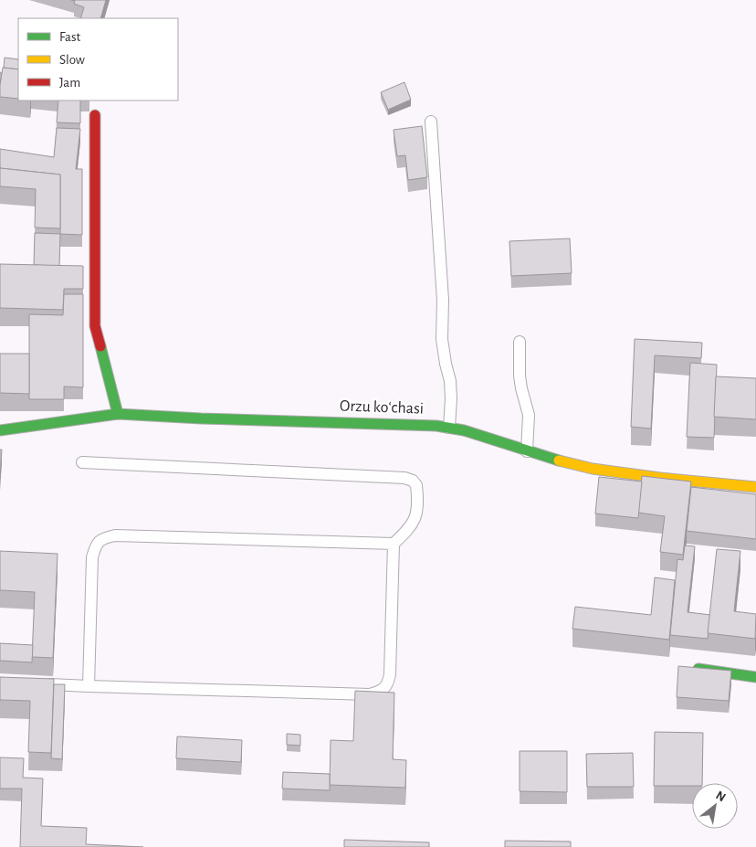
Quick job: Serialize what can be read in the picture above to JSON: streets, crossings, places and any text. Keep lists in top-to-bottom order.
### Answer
{
  "streets": {
    "street": ["Orzu koʻchasi"]
  },
  "legend": ["Fast", "Slow", "Jam"],
  "north": "top right"
}
